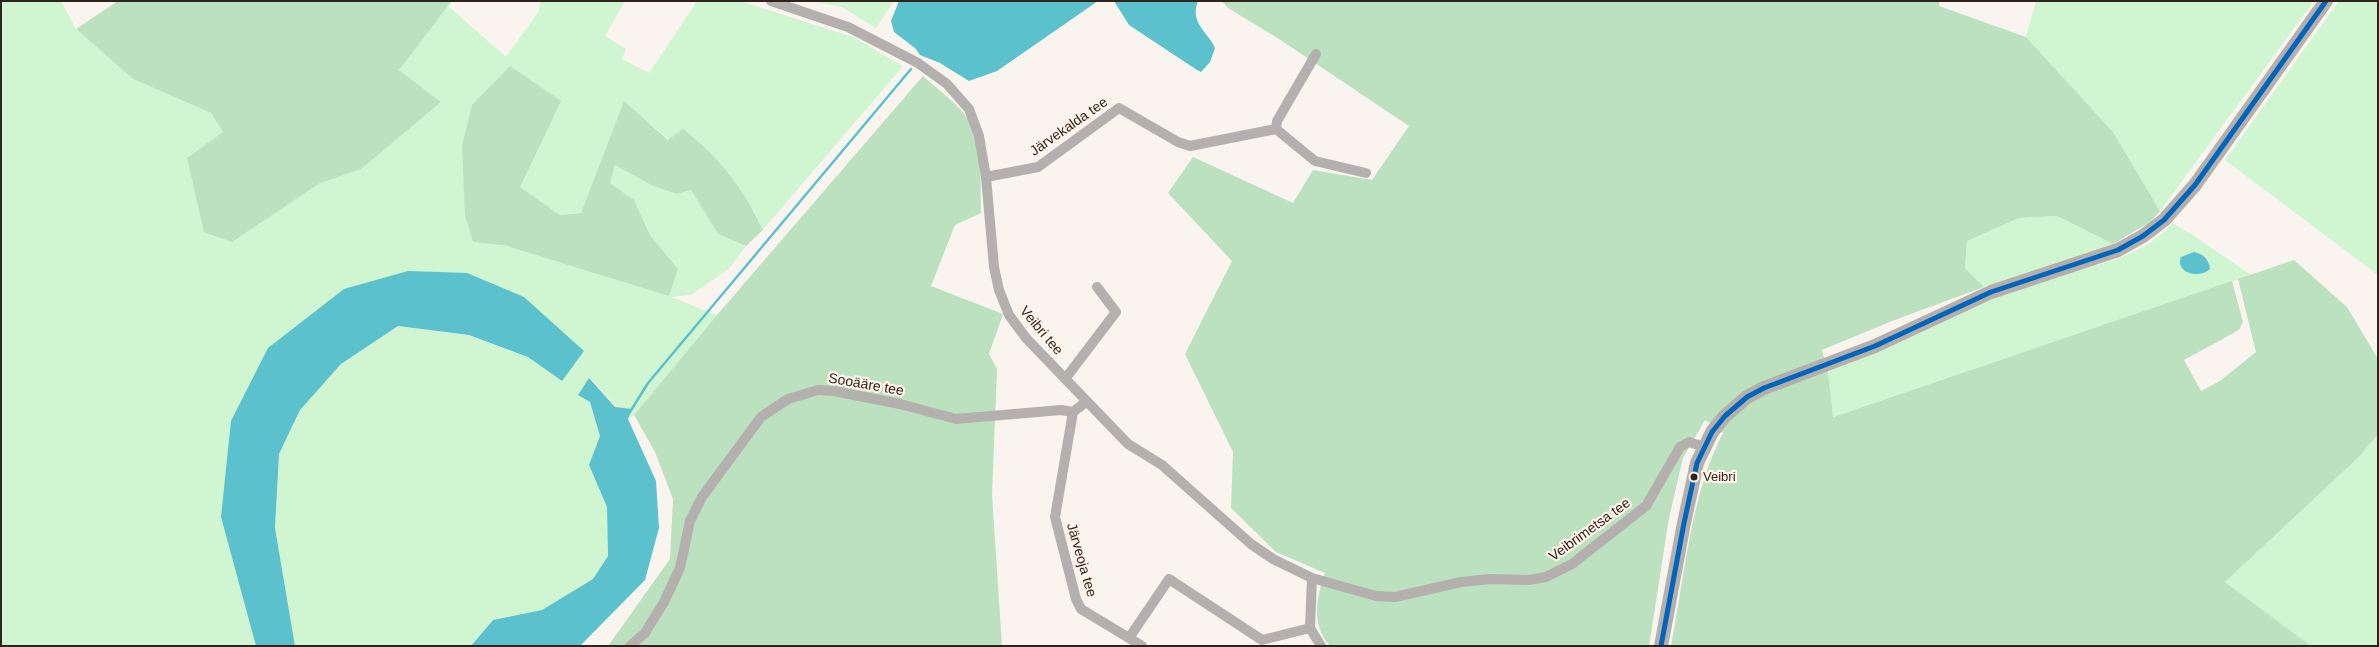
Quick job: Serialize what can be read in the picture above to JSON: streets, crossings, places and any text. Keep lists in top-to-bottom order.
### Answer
{
  "streets": {
    "street": [
      "Järvekalda tee",
      "Veibri tee",
      "Sooääre tee",
      "Veibrimetsa tee",
      "Järveoja tee"
    ]
  },
  "crossings": [
    ["Järvekalda tee", "Veibri tee"],
    ["Veibri tee", "Veibrimetsa tee"],
    ["Sooääre tee", "Järveoja tee"]
  ],
  "places": ["Veibri"]
}
